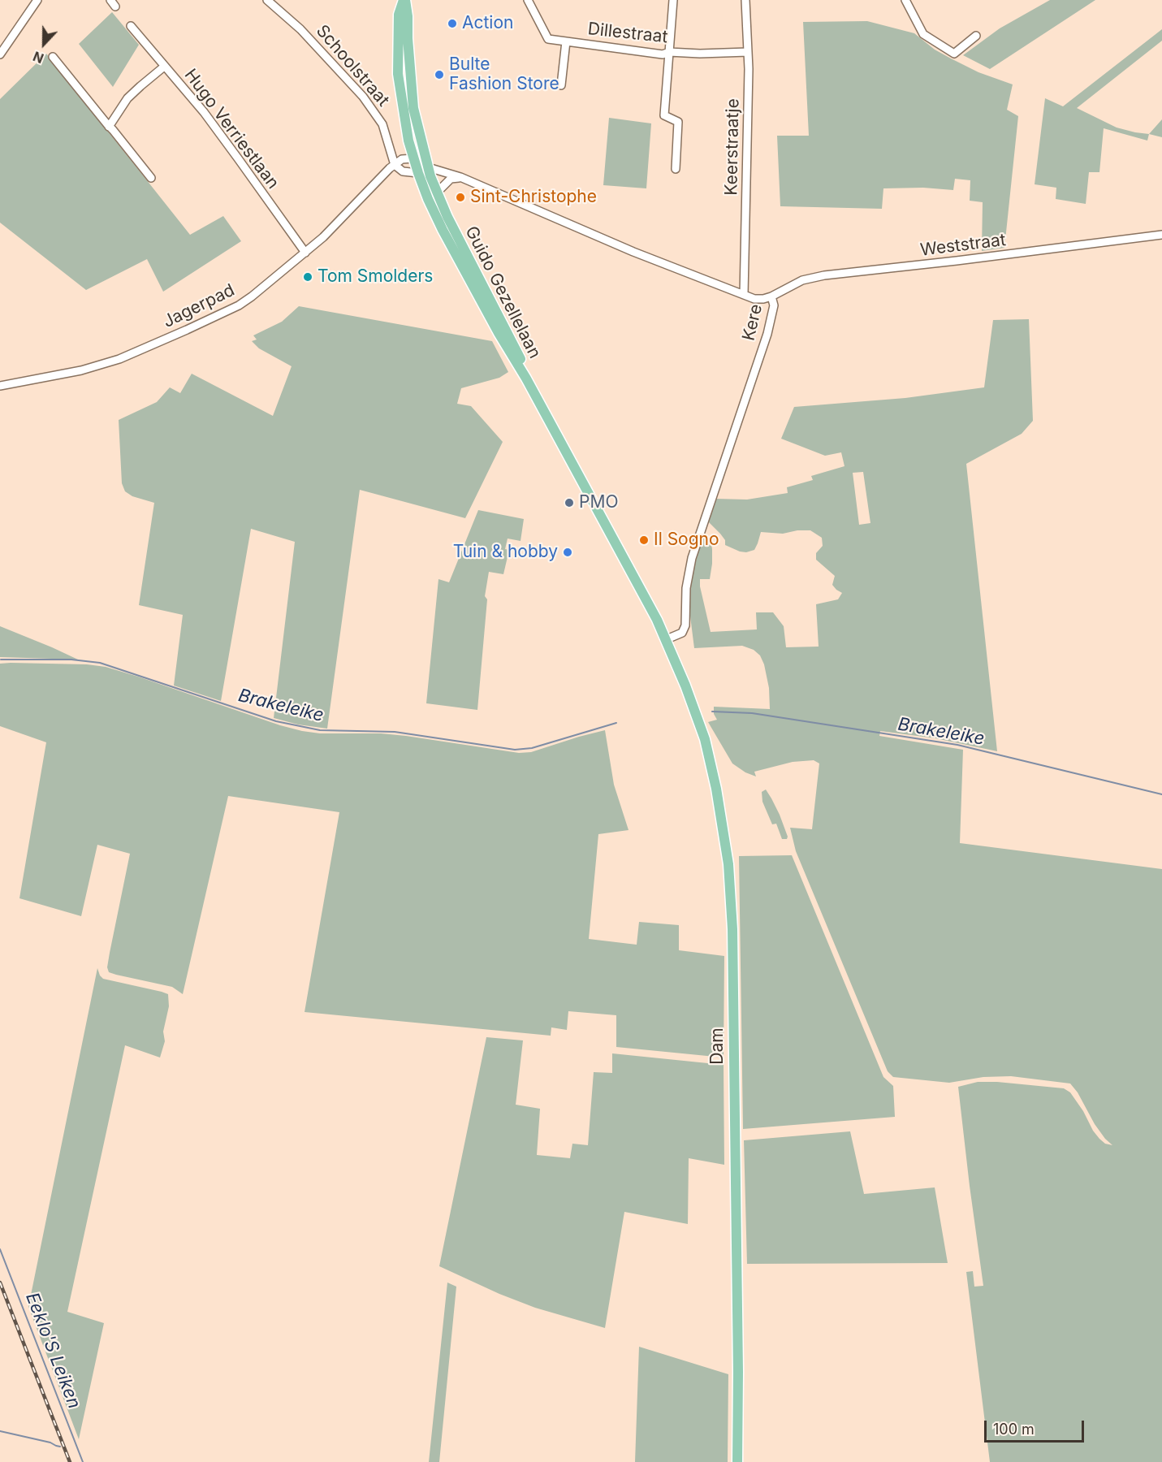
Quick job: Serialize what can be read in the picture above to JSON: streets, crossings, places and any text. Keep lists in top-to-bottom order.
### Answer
{
  "streets": {
    "main road": ["Guido Gezellelaan", "Dam"],
    "street": [
      "Dillestraat",
      "Schoolstraat",
      "Hugo Verriestlaan",
      "Keerstraatje",
      "Weststraat",
      "Jagerpad",
      "Kere"
    ]
  },
  "crossings": [
    ["Dillestraat", "Keerstraatje"],
    ["Schoolstraat", "Jagerpad"],
    ["Hugo Verriestlaan", "Jagerpad"],
    ["Keerstraatje", "Kere"],
    ["Weststraat", "Kere"],
    ["Guido Gezellelaan", "Kere"],
    ["Guido Gezellelaan", "Dam"],
    ["Kere", "Dam"]
  ],
  "water": ["Brakeleike", "Eeklo'S Leiken"],
  "places": [
    "Action",
    "Bulte Fashion Store",
    "Sint-Christophe",
    "Tom Smolders",
    "PMO",
    "Il Sogno",
    "Tuin & hobby"
  ],
  "scale_bar": "100 m",
  "north": "bottom"
}
